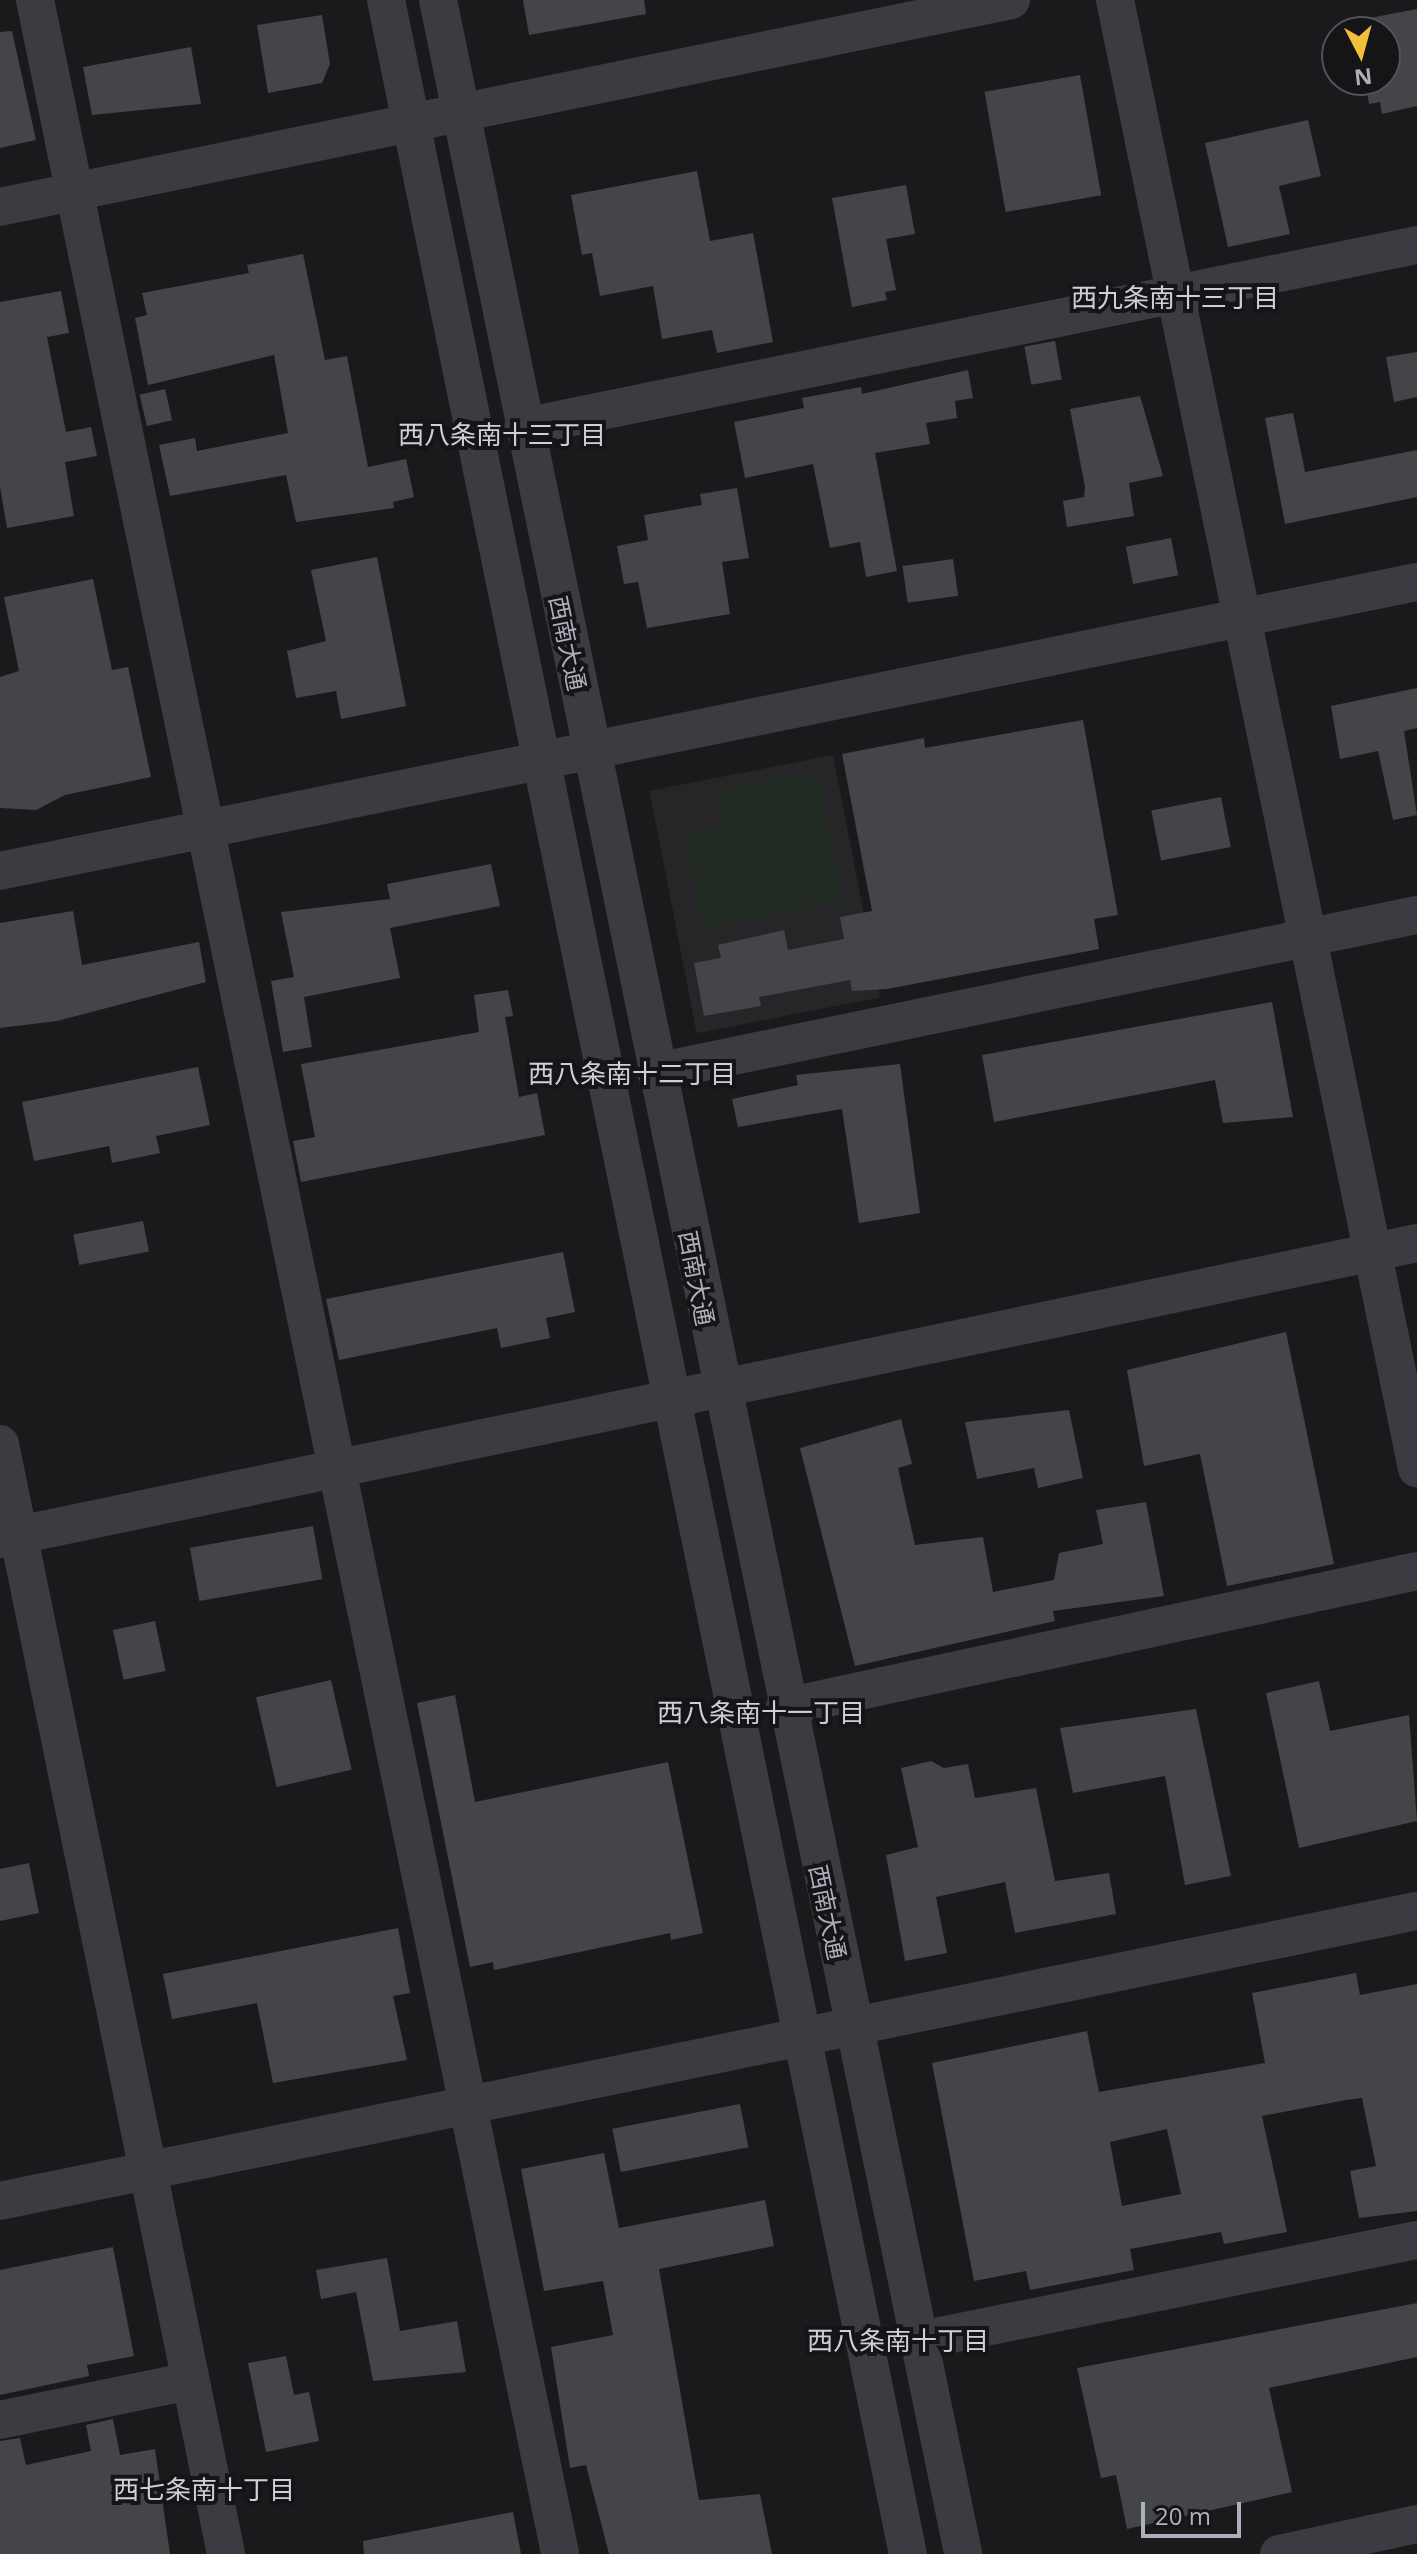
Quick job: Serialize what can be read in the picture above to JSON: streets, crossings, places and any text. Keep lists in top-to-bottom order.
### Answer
{
  "streets": {
    "street": ["西南大通"]
  },
  "districts": [
    "西九条南十三丁目",
    "西八条南十三丁目",
    "西八条南十二丁目",
    "西八条南十一丁目",
    "西八条南十丁目",
    "西七条南十丁目"
  ],
  "scale_bar": "20 m",
  "north": "bottom"
}
